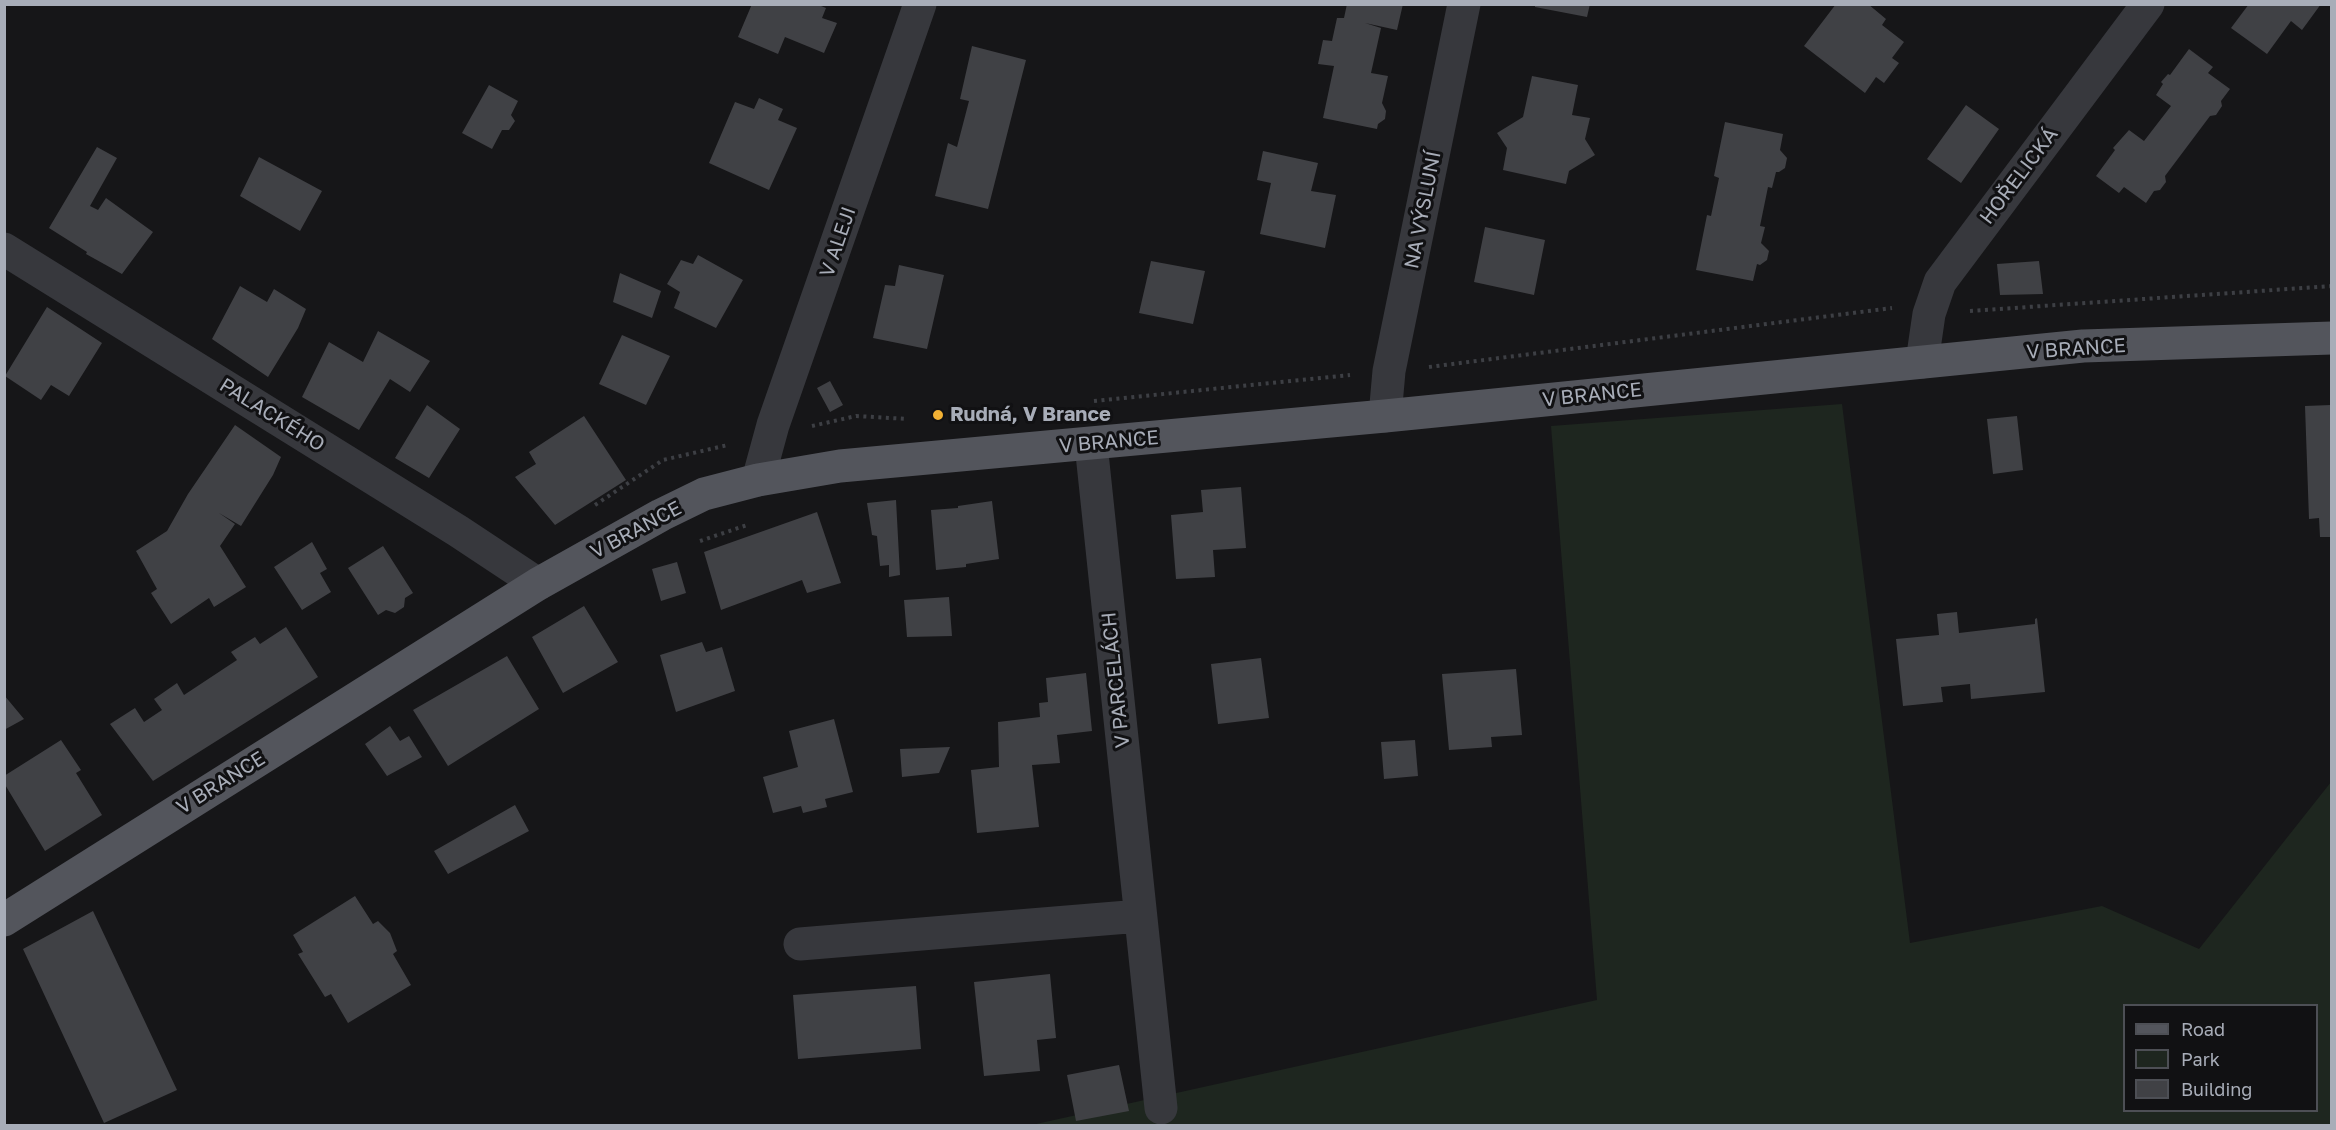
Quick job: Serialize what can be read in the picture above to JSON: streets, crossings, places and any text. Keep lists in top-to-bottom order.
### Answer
{
  "streets": {
    "main road": ["V BRANCE"],
    "street": [
      "HOŘELICKÁ",
      "NA VÝSLUNÍ",
      "V ALEJI",
      "PALACKÉHO",
      "V PARCELÁCH"
    ]
  },
  "crossings": [
    ["HOŘELICKÁ", "V BRANCE"],
    ["NA VÝSLUNÍ", "V BRANCE"],
    ["V ALEJI", "V BRANCE"],
    ["V BRANCE", "PALACKÉHO"],
    ["V BRANCE", "V PARCELÁCH"]
  ],
  "places": ["Rudná, V Brance"],
  "legend": ["Road", "Park", "Building"]
}
